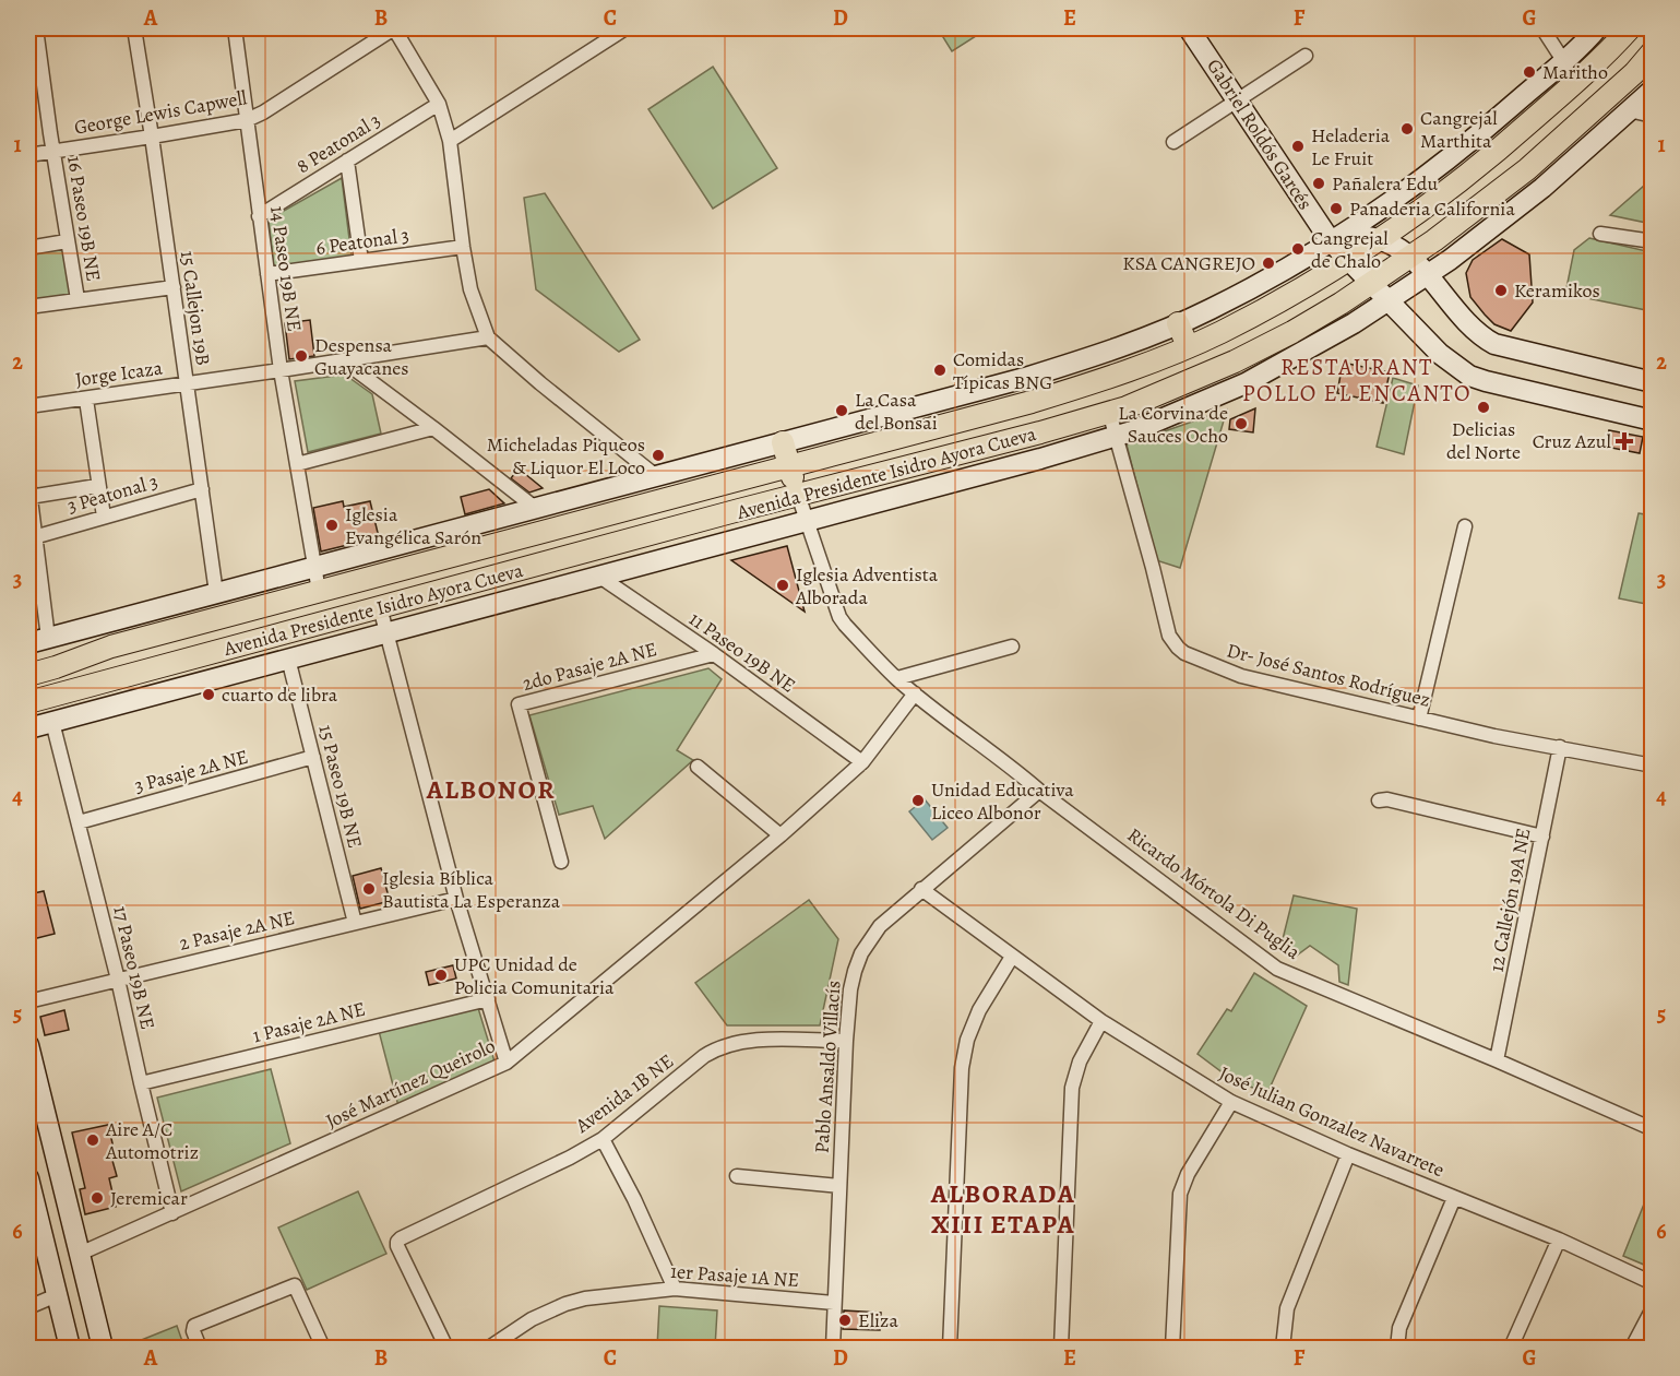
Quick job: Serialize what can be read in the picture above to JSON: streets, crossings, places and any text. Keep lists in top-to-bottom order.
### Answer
{
  "streets": {
    "main road": ["Gabriel Roldós Garcés", "Avenida Presidente Isidro Ayora Cueva"],
    "street": [
      "George Lewis Capwell",
      "8 Peatonal 3",
      "16 Paseo 19B NE",
      "6 Peatonal 3",
      "14 Paseo 19B NE",
      "15 Callejon 19B",
      "Jorge Icaza",
      "3 Peatonal 3",
      "11 Paseo 19B NE",
      "2do Pasaje 2A NE",
      "Dr- José Santos Rodríguez",
      "3 Pasaje 2A NE",
      "15 Paseo 19B NE",
      "Ricardo Mórtola Di Puglia",
      "12 Callejón 19A NE",
      "2 Pasaje 2A NE",
      "17 Paseo 19B NE",
      "1 Pasaje 2A NE",
      "Pablo Ansaldo Villacís",
      "José Martínez Queirolo",
      "Avenida 1B NE",
      "José Julian Gonzalez Navarrete",
      "1er Pasaje 1A NE"
    ]
  },
  "crossings": [
    ["George Lewis Capwell", "16 Paseo 19B NE"],
    ["George Lewis Capwell", "14 Paseo 19B NE"],
    ["George Lewis Capwell", "15 Callejon 19B"],
    ["Gabriel Roldós Garcés", "Avenida Presidente Isidro Ayora Cueva"],
    ["8 Peatonal 3", "14 Paseo 19B NE"],
    ["6 Peatonal 3", "14 Paseo 19B NE"],
    ["14 Paseo 19B NE", "Jorge Icaza"],
    ["14 Paseo 19B NE", "Avenida Presidente Isidro Ayora Cueva"],
    ["15 Callejon 19B", "Jorge Icaza"],
    ["15 Callejon 19B", "3 Peatonal 3"],
    ["Avenida Presidente Isidro Ayora Cueva", "11 Paseo 19B NE"],
    ["Avenida Presidente Isidro Ayora Cueva", "Dr- José Santos Rodríguez"],
    ["Avenida Presidente Isidro Ayora Cueva", "15 Paseo 19B NE"],
    ["Avenida Presidente Isidro Ayora Cueva", "Ricardo Mórtola Di Puglia"],
    ["11 Paseo 19B NE", "2do Pasaje 2A NE"],
    ["11 Paseo 19B NE", "José Martínez Queirolo"],
    ["Dr- José Santos Rodríguez", "12 Callejón 19A NE"],
    ["3 Pasaje 2A NE", "15 Paseo 19B NE"],
    ["3 Pasaje 2A NE", "17 Paseo 19B NE"],
    ["15 Paseo 19B NE", "2 Pasaje 2A NE"],
    ["Ricardo Mórtola Di Puglia", "12 Callejón 19A NE"],
    ["Ricardo Mórtola Di Puglia", "Pablo Ansaldo Villacís"],
    ["Ricardo Mórtola Di Puglia", "José Martínez Queirolo"],
    ["2 Pasaje 2A NE", "17 Paseo 19B NE"],
    ["17 Paseo 19B NE", "1 Pasaje 2A NE"],
    ["17 Paseo 19B NE", "José Martínez Queirolo"],
    ["Pablo Ansaldo Villacís", "Avenida 1B NE"],
    ["Pablo Ansaldo Villacís", "José Julian Gonzalez Navarrete"],
    ["Pablo Ansaldo Villacís", "1er Pasaje 1A NE"]
  ],
  "districts": ["RESTAURANT POLLO EL ENCANTO", "ALBONOR", "ALBORADA XIII ETAPA"],
  "places": {
    "other": [
      "Maritho",
      "Cangrejal Marthita",
      "Heladeria Le Fruit",
      "Pañalera Edu",
      "Panaderia California",
      "Cangrejal de Chalo",
      "KSA CANGREJO",
      "Keramikos",
      "Despensa Guayacanes",
      "Comidas Típicas BNG",
      "Delicias del Norte",
      "La Casa del Bonsai",
      "La Corvina de Sauces Ocho",
      "Micheladas Piqueos & Liquor El Loco",
      "Iglesia Evangélica Sarón",
      "Iglesia Adventista Alborada",
      "cuarto de libra",
      "Unidad Educativa Liceo Albonor",
      "Iglesia Bíblica Bautista La Esperanza",
      "UPC Unidad de Policia Comunitaria",
      "Aire A/C Automotriz",
      "Jeremicar",
      "Eliza"
    ],
    "health": ["Cruz Azul"]
  },
  "grid": {
    "columns": [
      "A",
      "B",
      "C",
      "D",
      "E",
      "F",
      "G"
    ],
    "rows": [
      "1",
      "2",
      "3",
      "4",
      "5",
      "6"
    ]
  }
}
